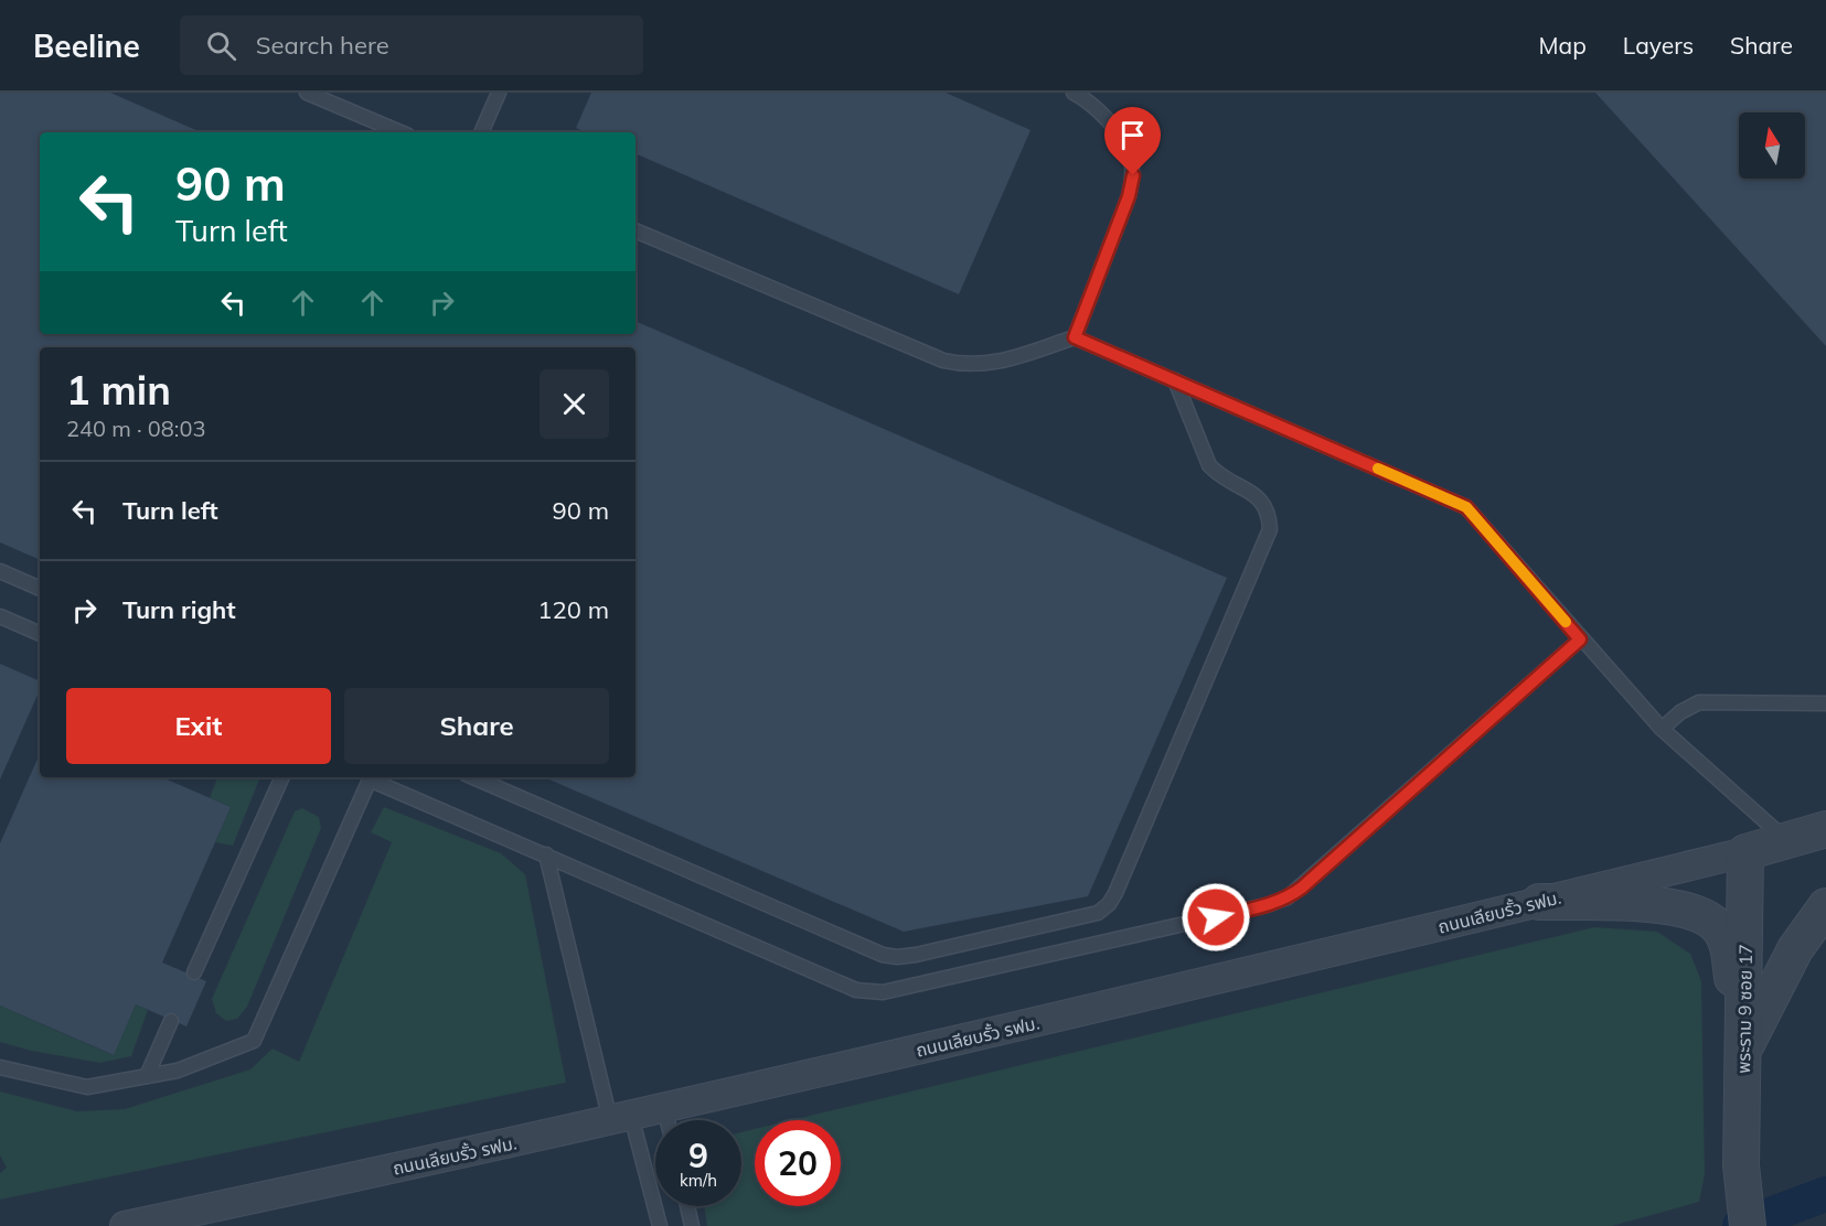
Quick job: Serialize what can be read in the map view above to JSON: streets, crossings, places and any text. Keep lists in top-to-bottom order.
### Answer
{
  "streets": {
    "street": ["ถนนเลียบรั้ว รฟม.", "พระราม 9 ซอย 17"]
  },
  "crossings": [
    ["ถนนเลียบรั้ว รฟม.", "พระราม 9 ซอย 17"]
  ],
  "north": "top",
  "page": {
    "header": "Beeline",
    "search": "Search here",
    "nav": ["Map", "Layers", "Share"],
    "turn": ["90 m", "Turn left"],
    "heading": ["1 min", "240 m · 08:03"],
    "list": [
      {
        "name": "Turn left",
        "value": "90 m"
      },
      {
        "name": "Turn right",
        "value": "120 m"
      }
    ],
    "buttons": ["Exit", "Share"],
    "speed": "9 km/h",
    "limit": "20"
  }
}
